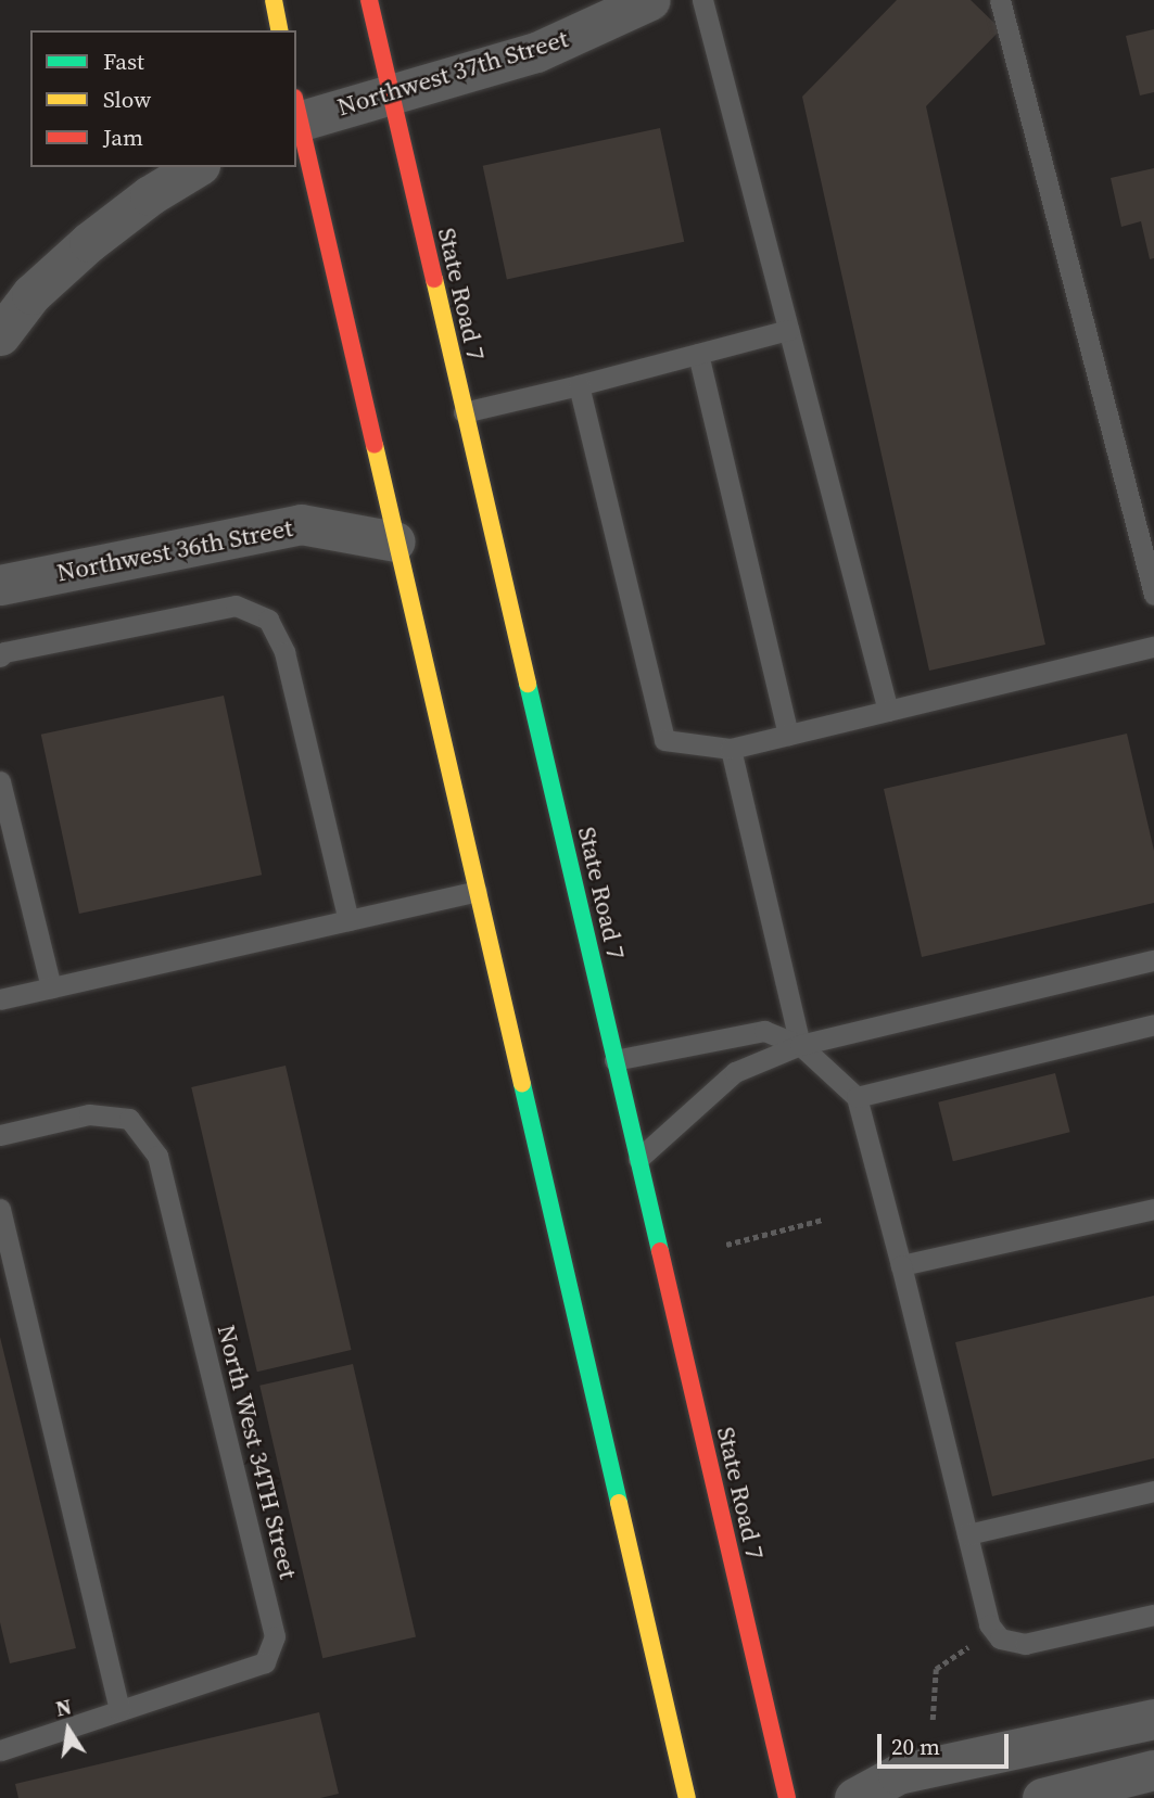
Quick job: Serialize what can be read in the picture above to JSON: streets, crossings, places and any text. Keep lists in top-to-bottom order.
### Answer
{
  "streets": {
    "main road": ["State Road 7"],
    "street": ["Northwest 37th Street", "Northwest 36th Street"],
    "lane": ["North West 34TH Street"]
  },
  "crossings": [
    ["Northwest 37th Street", "State Road 7"]
  ],
  "legend": ["Fast", "Slow", "Jam"],
  "scale_bar": "20 m",
  "north": "top"
}
